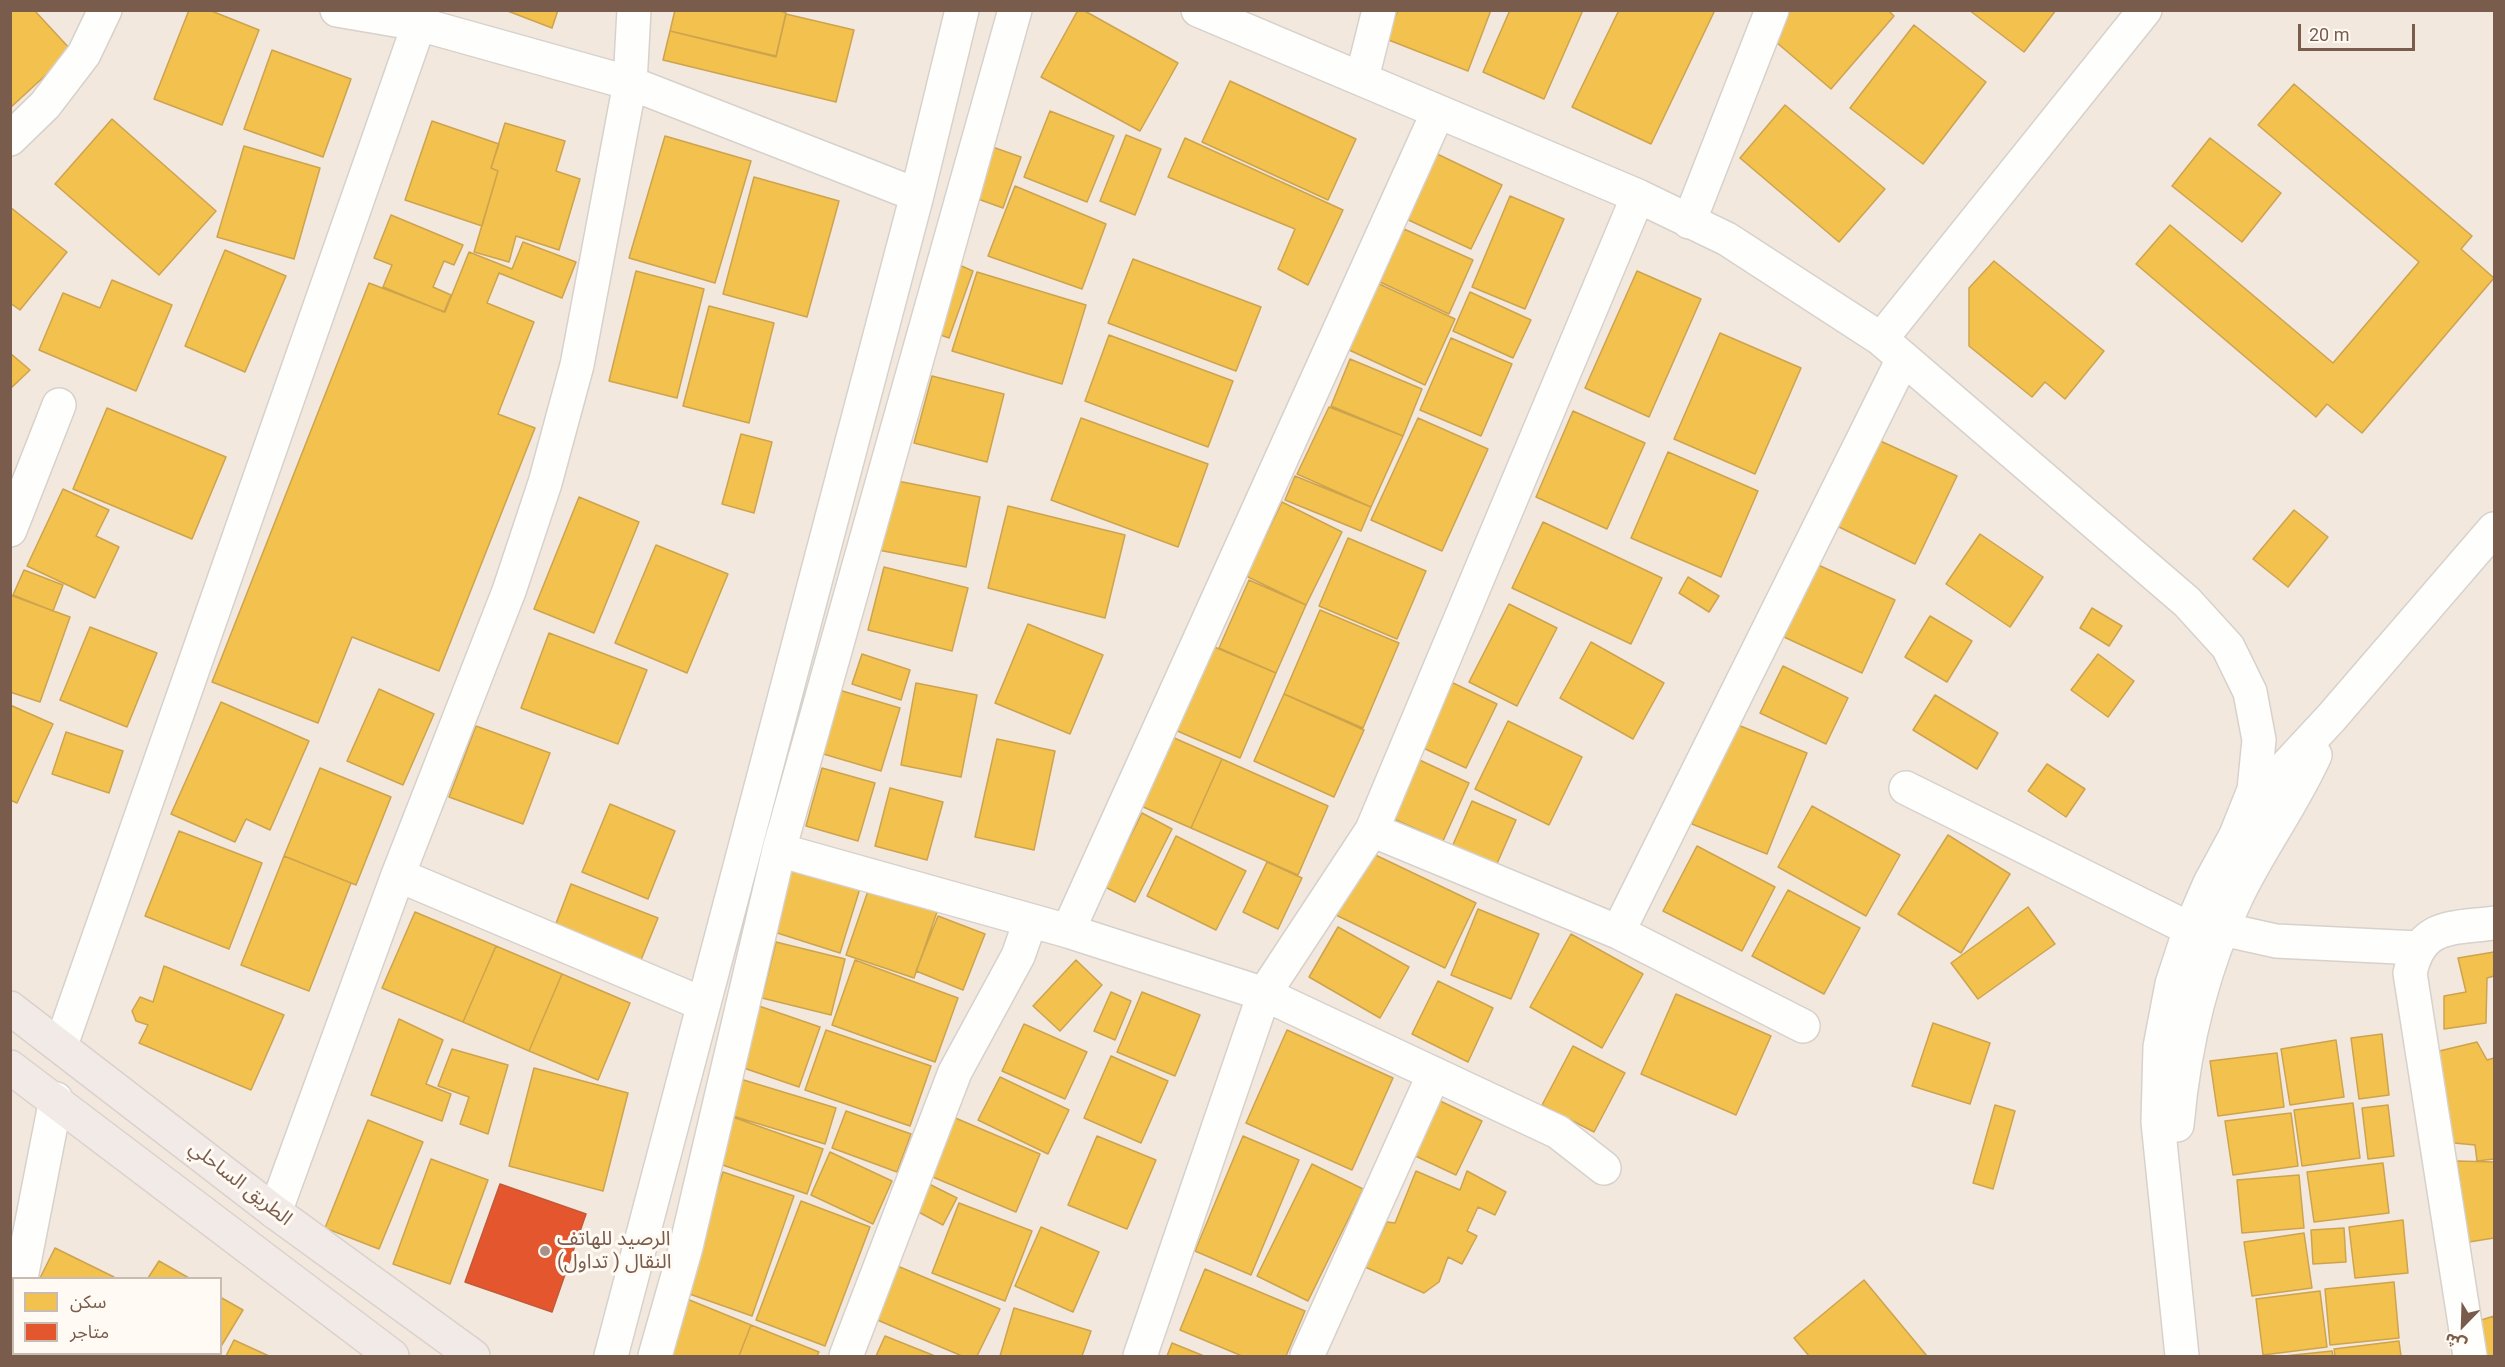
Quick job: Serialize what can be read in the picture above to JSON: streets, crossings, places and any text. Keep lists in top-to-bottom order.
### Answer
{
  "streets": {
    "highway": ["الطريق الساحلي"]
  },
  "places": ["الرصيد للهاتف النقال ( تداول)"],
  "legend": ["سكن", "متاجر"],
  "scale_bar": "20 m",
  "north": "bottom left"
}
